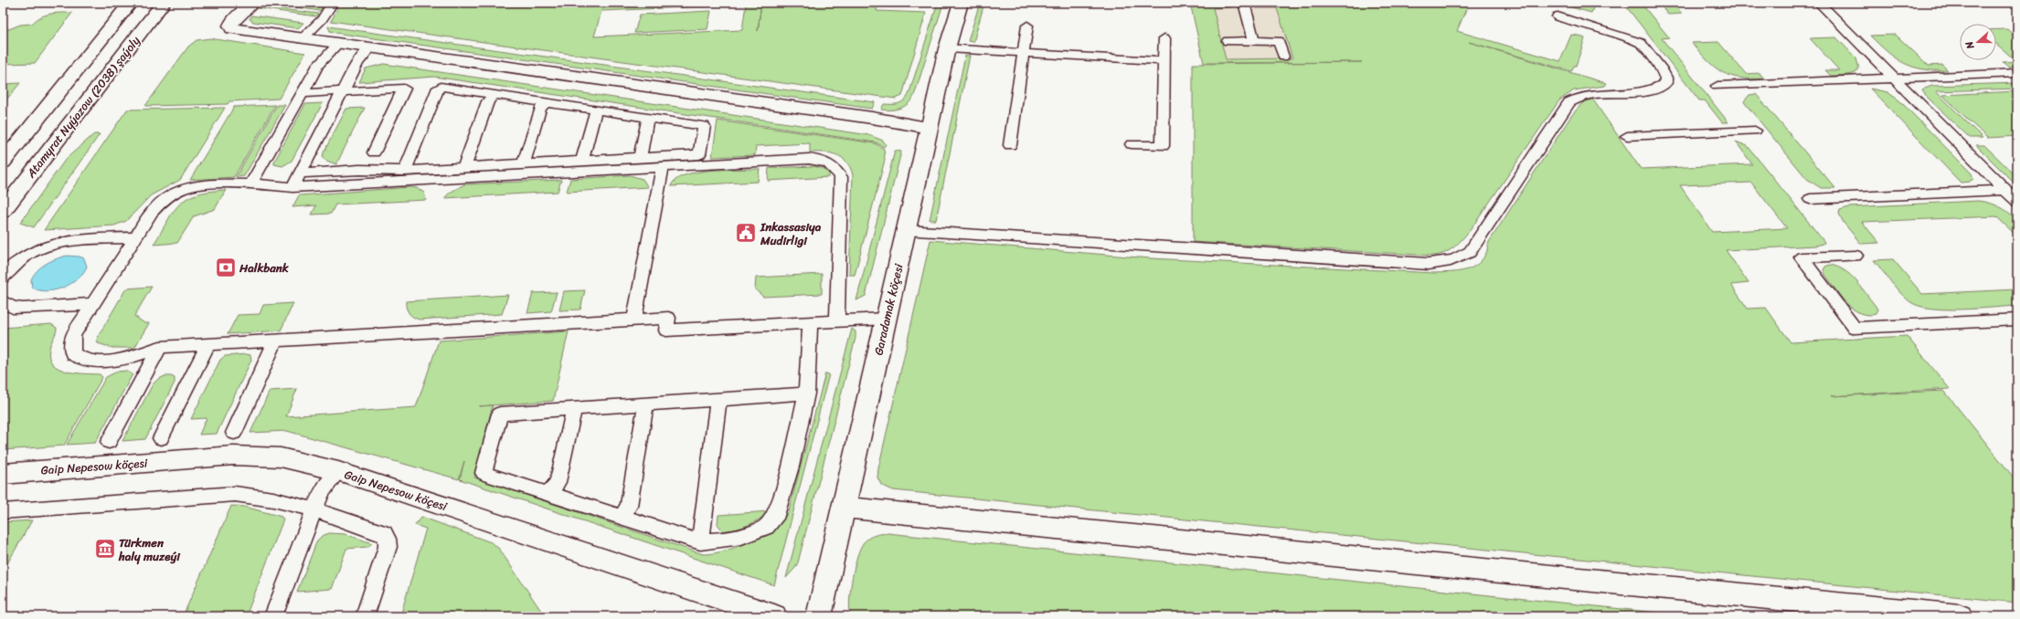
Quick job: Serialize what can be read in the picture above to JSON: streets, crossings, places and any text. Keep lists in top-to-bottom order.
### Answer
{
  "streets": {
    "street": ["Atamyrat Nyýazow (2038) şaýoly", "Garadamak köçesi", "Gaip Nepesow köçesi"]
  },
  "places": {
    "public building": ["Inkassasiya Mudirligi"],
    "bank": ["Halkbank"],
    "museum": ["Türkmen haly muzeýi"]
  },
  "north": "left"
}
